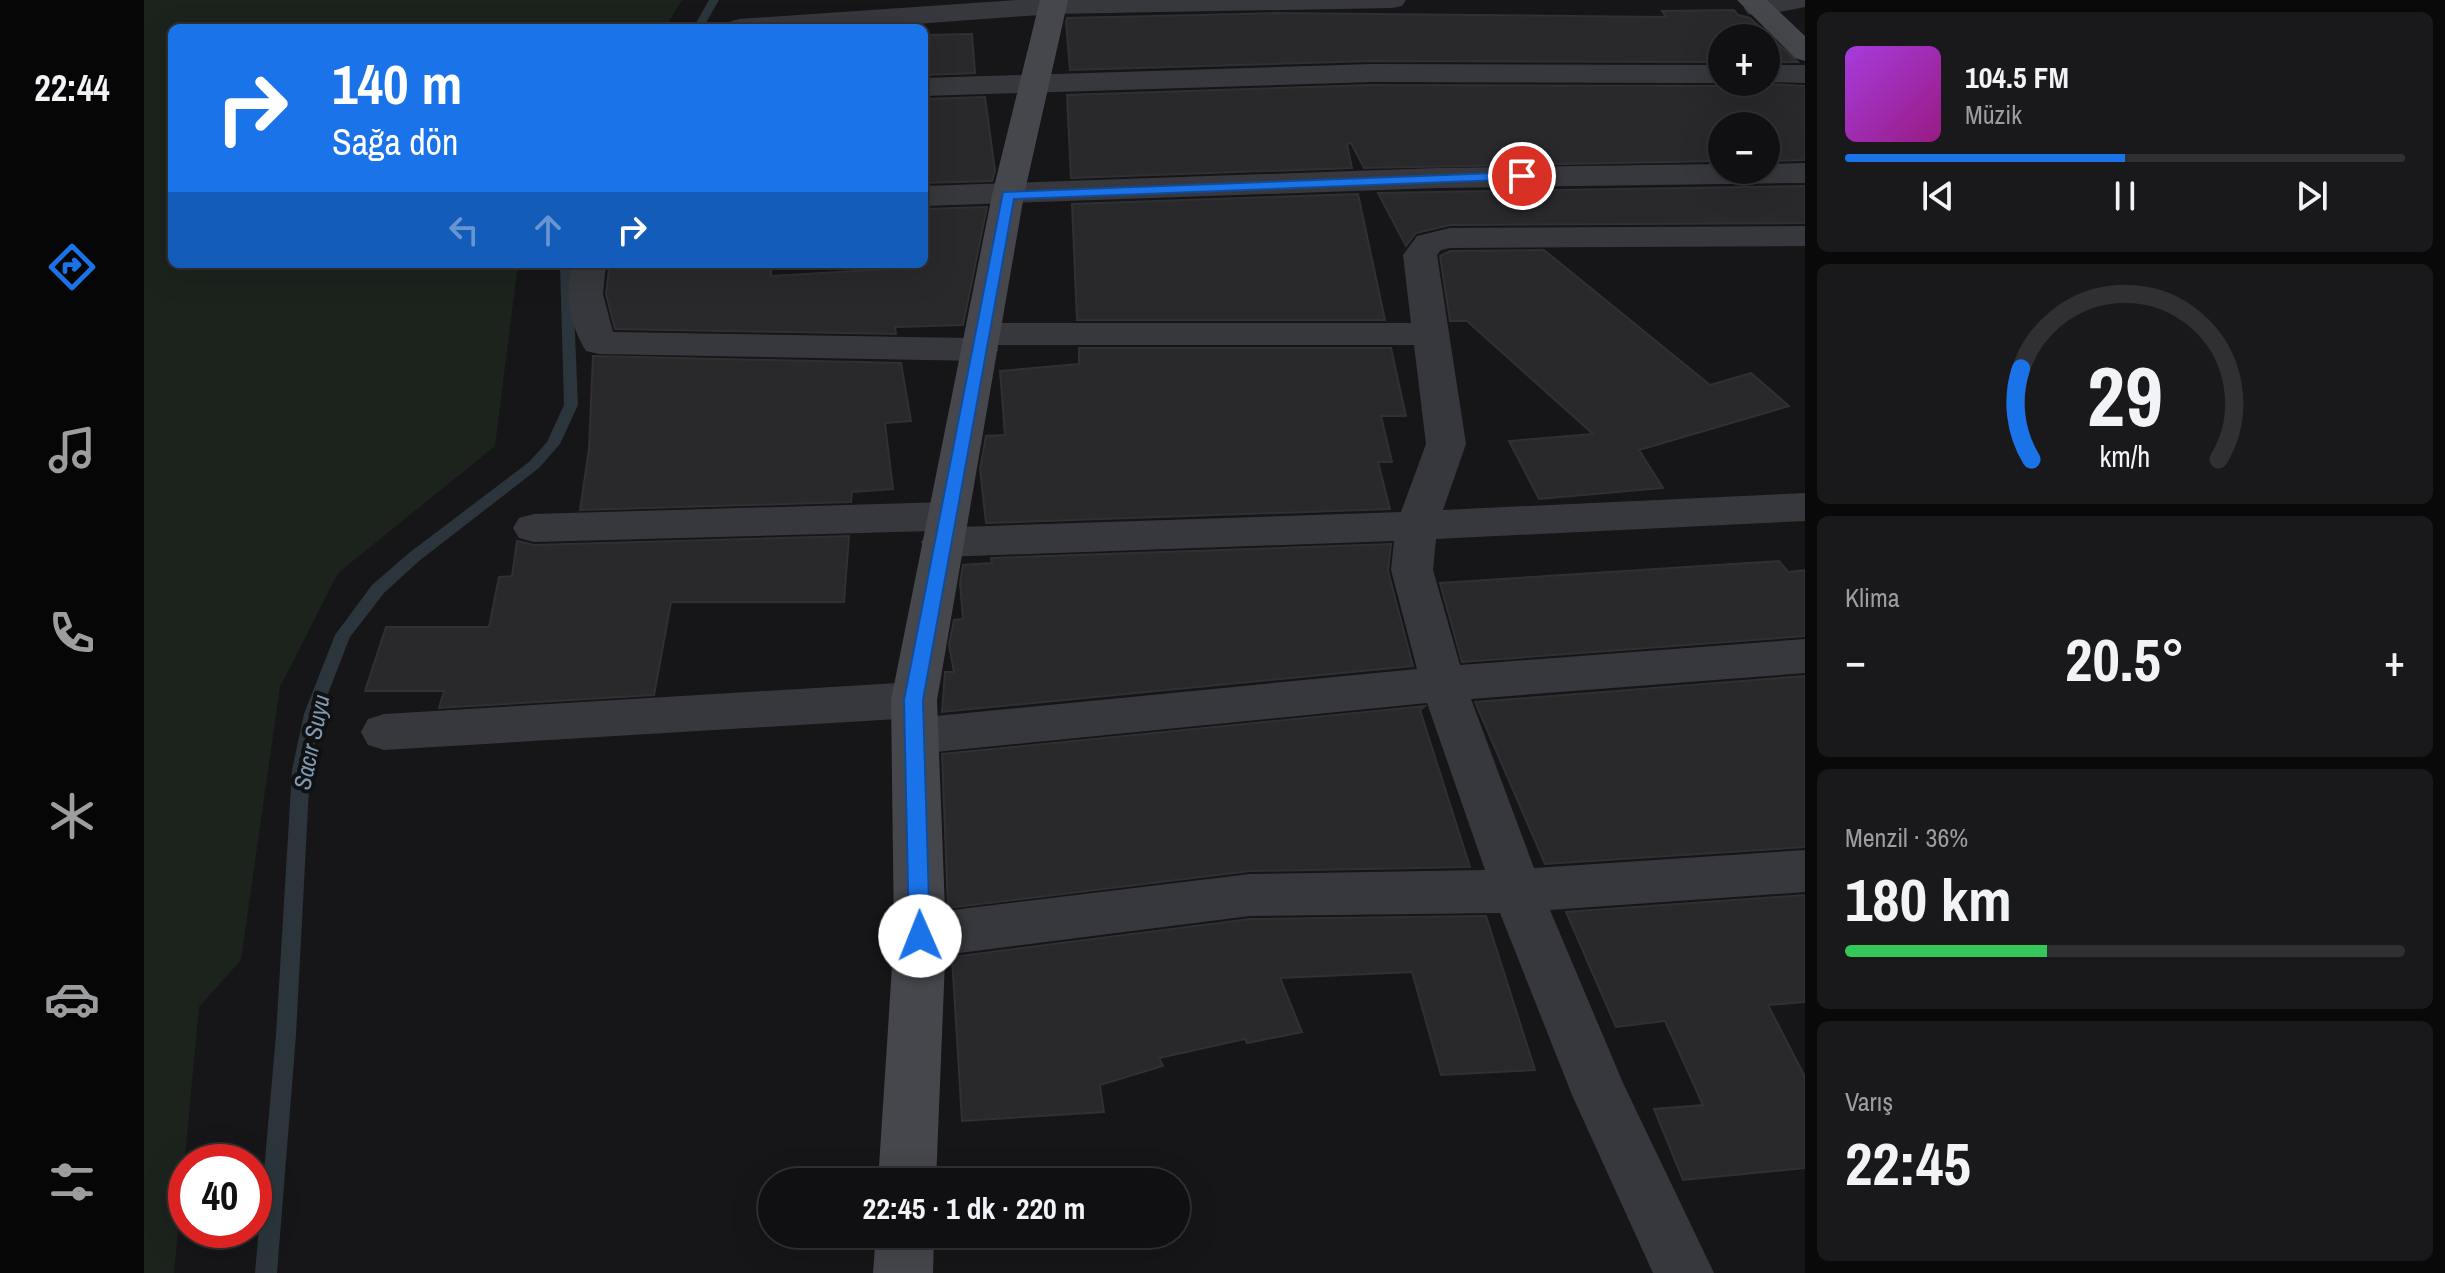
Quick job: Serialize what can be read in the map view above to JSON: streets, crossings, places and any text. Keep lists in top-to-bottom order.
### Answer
{
  "water": ["Sacır Suyu"],
  "page": {
    "tabs": "22:44",
    "map_buttons": ["+", "−"],
    "turn": ["140 m", "Sağa dön"],
    "song": ["104.5 FM", "Müzik"],
    "tile": [
      "Klima",
      ["Menzil · 36%", "180 km"],
      ["Varış", "22:45"]
    ],
    "heat": ["−", "20.5°", "+"],
    "limit": "40",
    "trip": "22:45 · 1 dk · 220 m",
    "gauge": ["29", "km/h"]
  }
}
